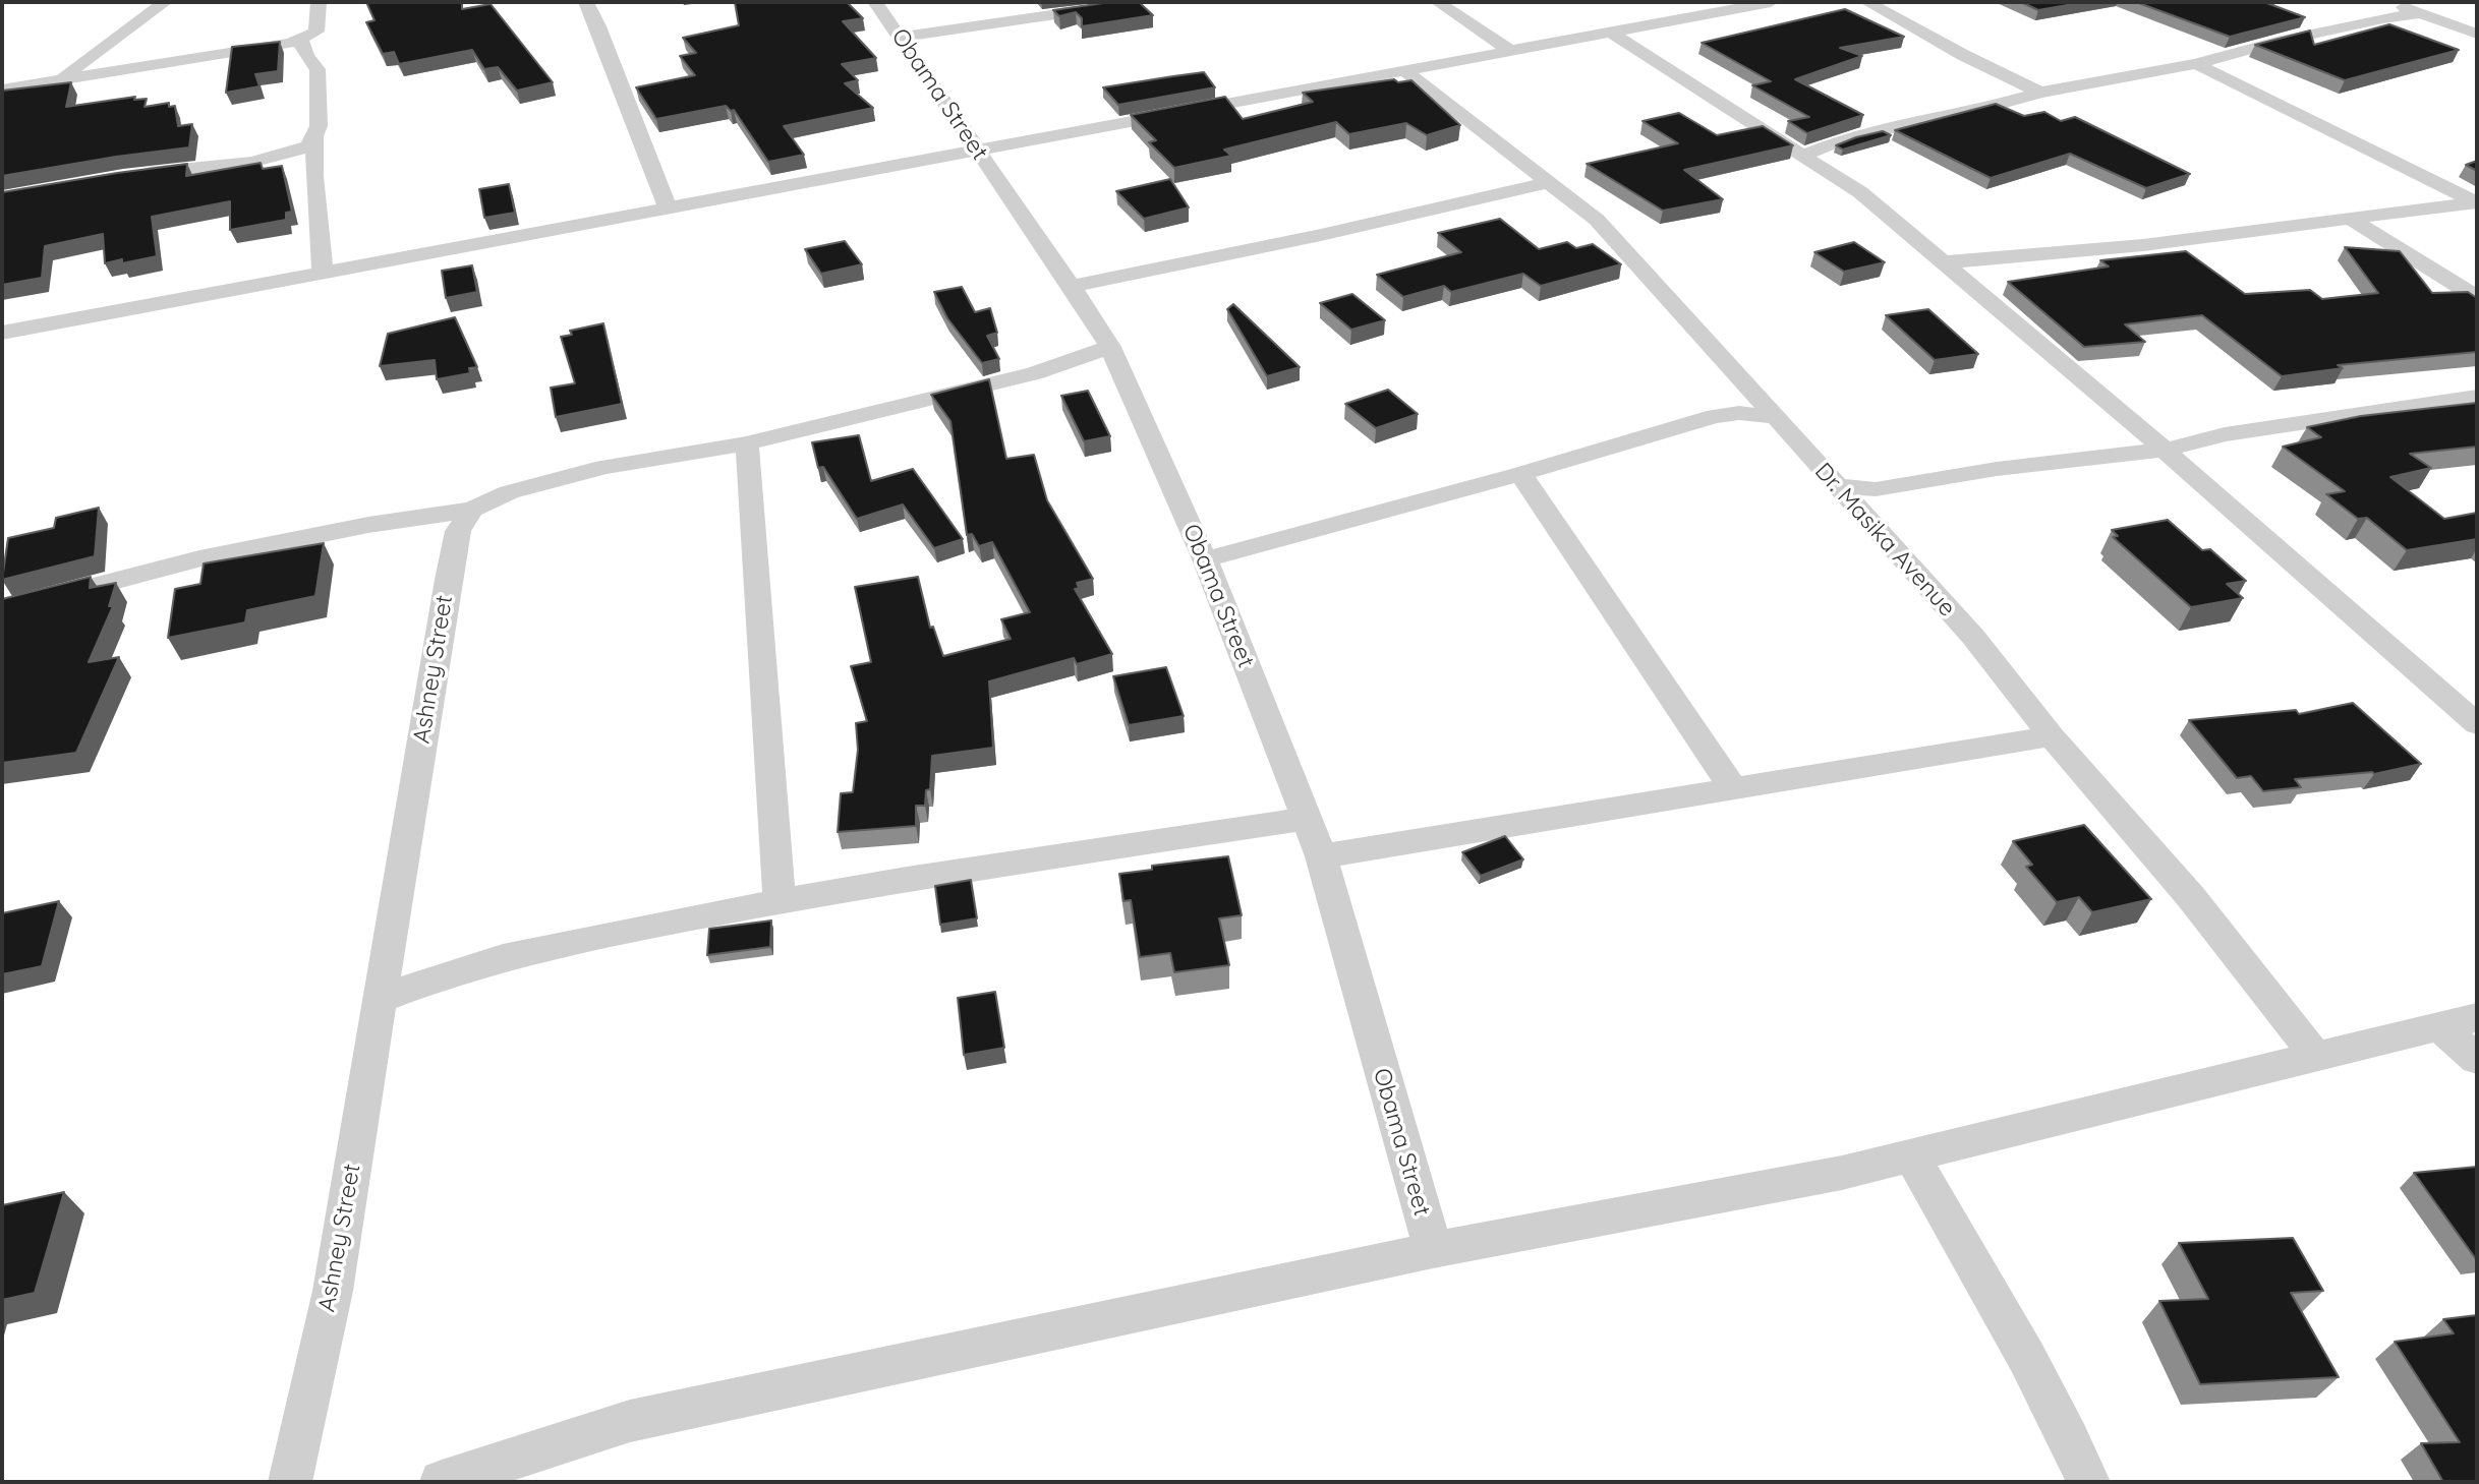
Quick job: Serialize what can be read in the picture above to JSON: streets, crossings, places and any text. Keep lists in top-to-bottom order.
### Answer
{
  "streets": {
    "street": ["Obama Street", "Dr. Masika Avenue", "Ashney Street"]
  }
}
